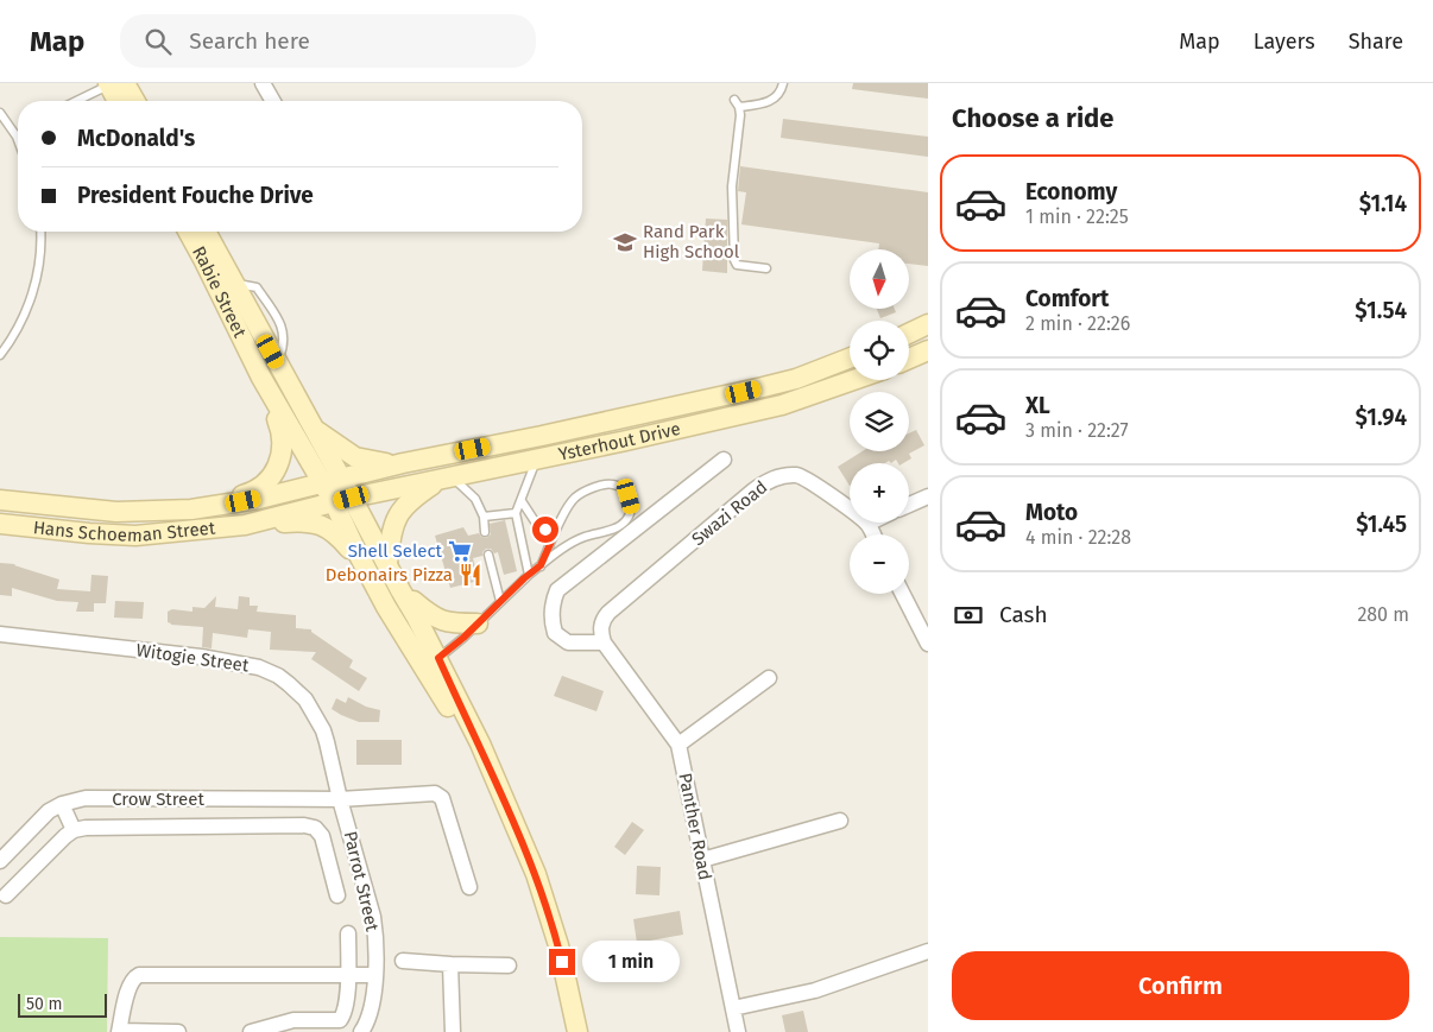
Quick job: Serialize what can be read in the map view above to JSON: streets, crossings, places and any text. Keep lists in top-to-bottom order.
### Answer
{
  "streets": {
    "main road": ["Rabie Street", "Ysterhout Drive", "Hans Schoeman Street"],
    "street": [
      "Swazi Road",
      "Witogie Street",
      "Crow Street",
      "Panther Road",
      "Parrot Street"
    ]
  },
  "crossings": [
    ["Rabie Street", "Ysterhout Drive"],
    ["Rabie Street", "Hans Schoeman Street"],
    ["Ysterhout Drive", "Hans Schoeman Street"],
    ["Swazi Road", "Panther Road"],
    ["Witogie Street", "Crow Street"],
    ["Witogie Street", "Parrot Street"],
    ["Crow Street", "Parrot Street"]
  ],
  "places": {
    "school or university": ["Rand Park High School"],
    "supermarket": ["Shell Select"],
    "restaurant": ["Debonairs Pizza"]
  },
  "scale_bar": "50 m",
  "north": "bottom",
  "page": {
    "header": "Map",
    "search": "Search here",
    "nav": ["Map", "Layers", "Share"],
    "heading": "Choose a ride",
    "banner": ["McDonald's", "President Fouche Drive"],
    "list": [
      {
        "name": "Economy",
        "note": "1 min · 22:25",
        "value": "$1.14"
      },
      {
        "name": "Comfort",
        "note": "2 min · 22:26",
        "value": "$1.54"
      },
      {
        "name": "XL",
        "note": "3 min · 22:27",
        "value": "$1.94"
      },
      {
        "name": "Moto",
        "note": "4 min · 22:28",
        "value": "$1.45"
      }
    ],
    "map_buttons": ["+", "−"],
    "pay": ["Cash", "280 m"],
    "buttons": "Confirm",
    "bubble": "1 min",
    "scale": "50 m"
  }
}
